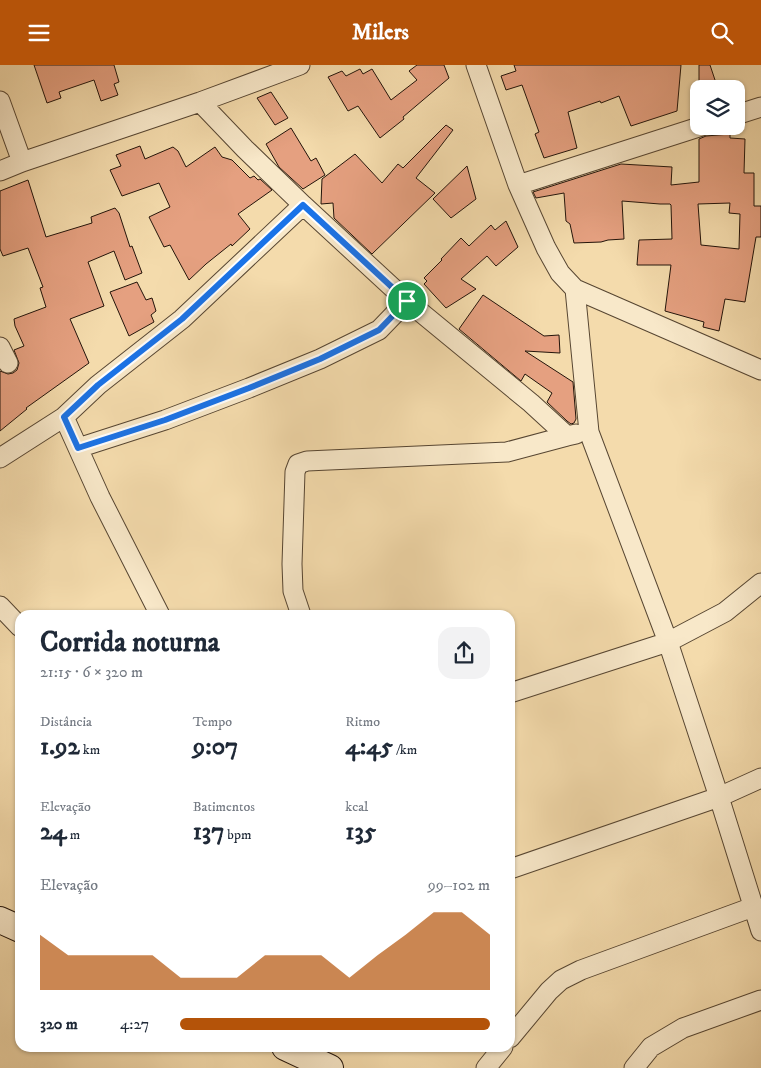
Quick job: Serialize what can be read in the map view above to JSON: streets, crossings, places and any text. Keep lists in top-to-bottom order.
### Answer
{
  "page": {
    "header": "Milers",
    "heading": ["Corrida noturna", "21:15 · 6 × 320 m"],
    "stats": [
      ["Distância", "1.92 km"],
      ["Tempo", "9:07"],
      ["Ritmo", "4:45 /km"],
      ["Elevação", "24 m"],
      ["Batimentos", "137 bpm"],
      ["kcal", "135"]
    ],
    "chart": ["Elevação", "99–102 m"],
    "list": [
      {
        "name": "320 m",
        "note": "4:27"
      }
    ]
  }
}
